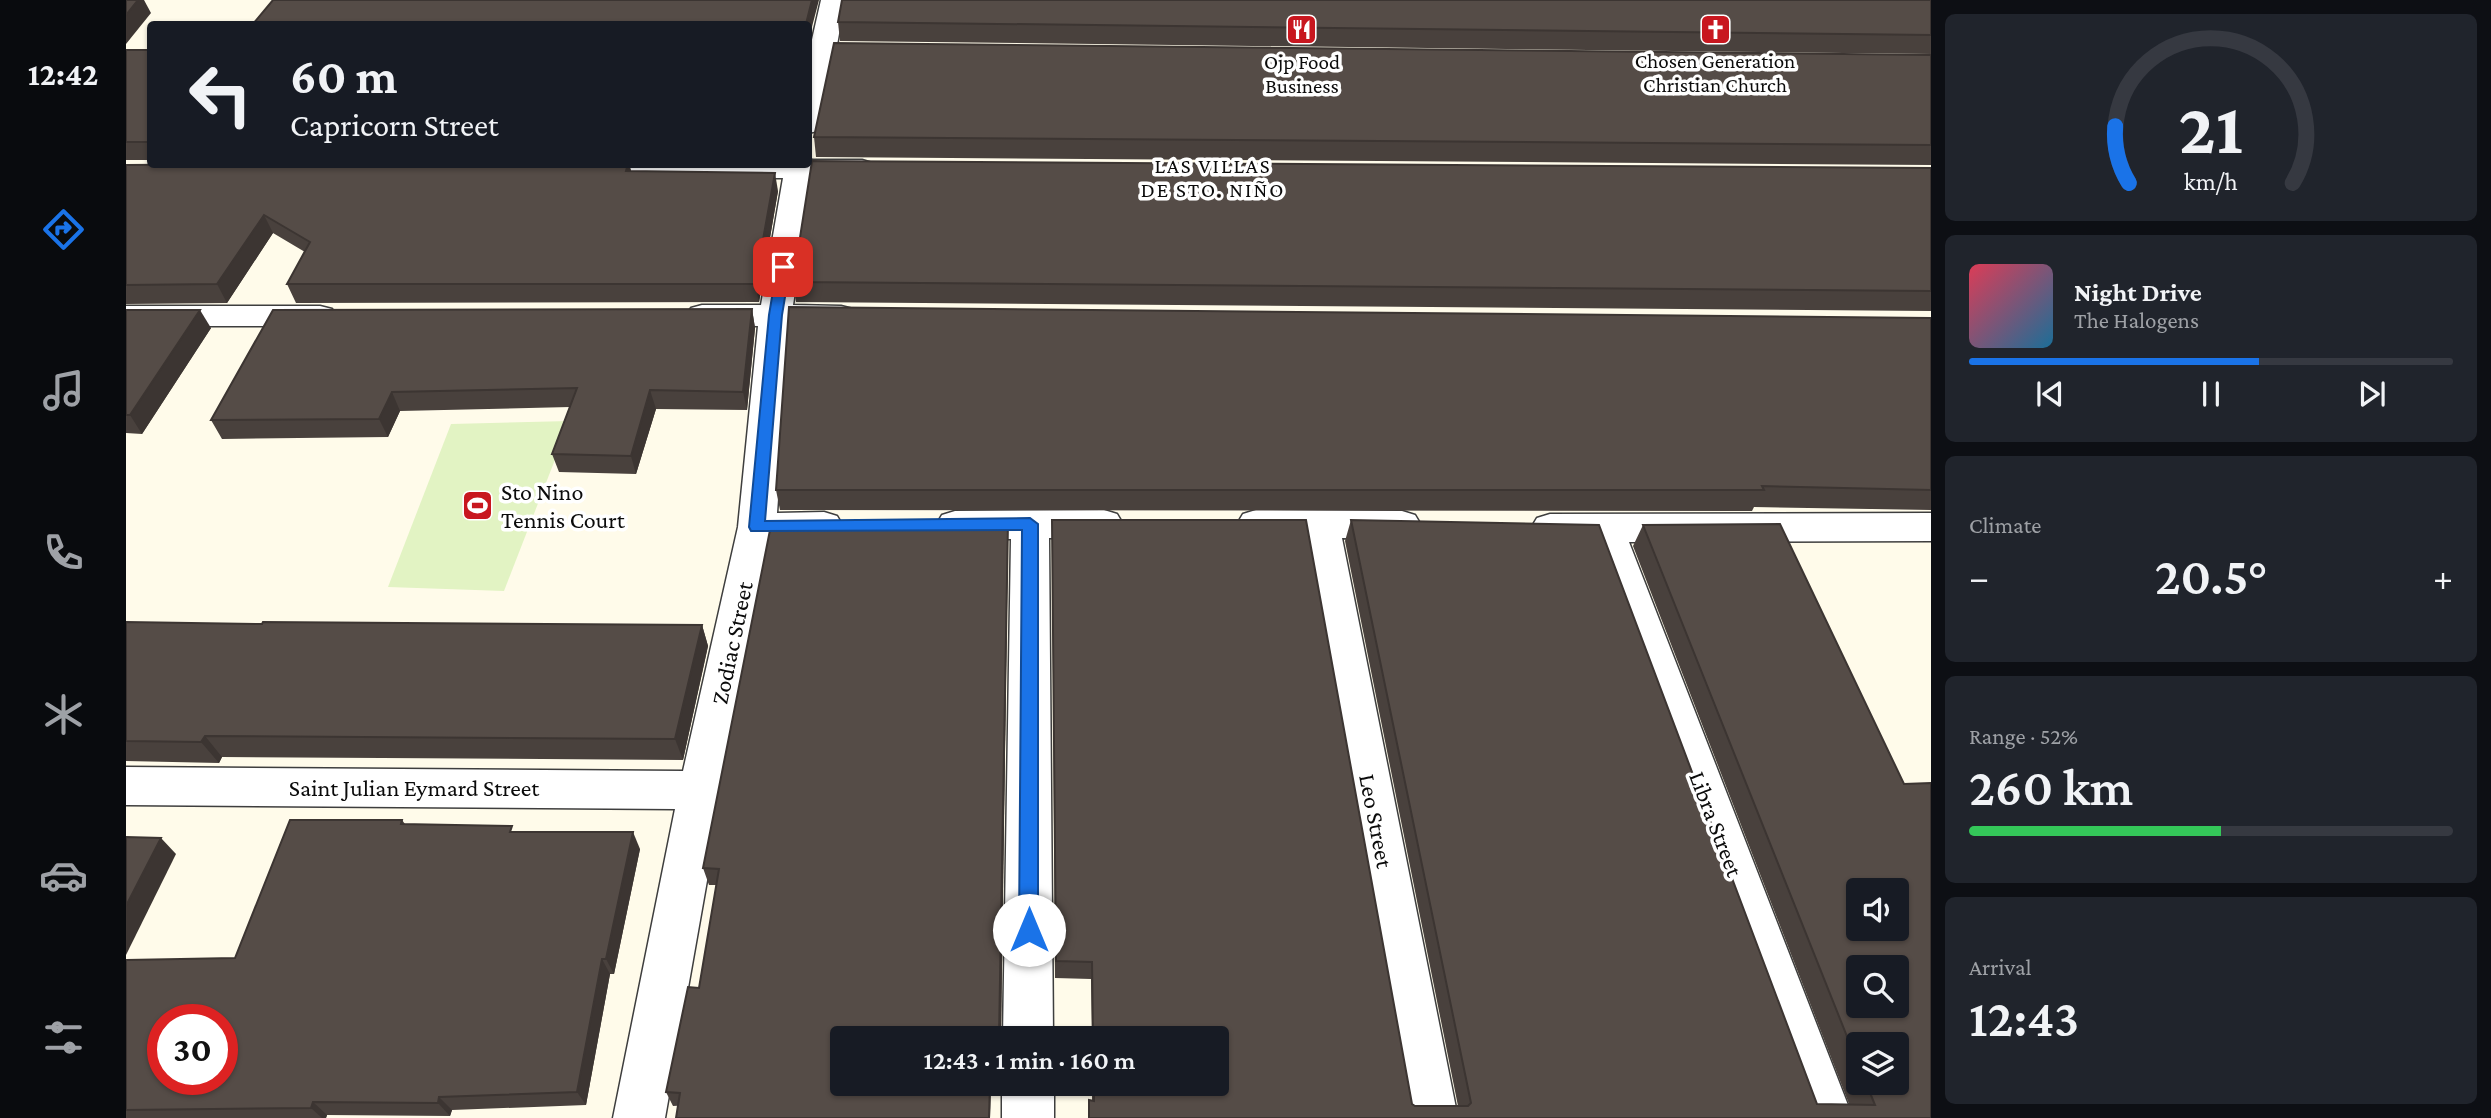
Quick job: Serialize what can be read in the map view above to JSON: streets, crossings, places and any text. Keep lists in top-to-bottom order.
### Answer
{
  "streets": {
    "street": [
      "Zodiac Street",
      "Saint Julian Eymard Street",
      "Leo Street",
      "Libra Street"
    ]
  },
  "crossings": [
    ["Zodiac Street", "Saint Julian Eymard Street"]
  ],
  "districts": ["LAS VILLAS DE STO. NIÑO"],
  "places": {
    "church": ["Chosen Generation Christian Church"],
    "restaurant": ["Ojp Food Business"],
    "sports": ["Sto Nino Tennis Court"]
  },
  "page": {
    "tabs": "12:42",
    "turn": ["60 m", "Capricorn Street"],
    "song": ["Night Drive", "The Halogens"],
    "tile": [
      "Climate",
      ["Range · 52%", "260 km"],
      ["Arrival", "12:43"]
    ],
    "heat": ["−", "20.5°", "+"],
    "limit": "30",
    "trip": "12:43 · 1 min · 160 m",
    "gauge": ["21", "km/h"]
  }
}
